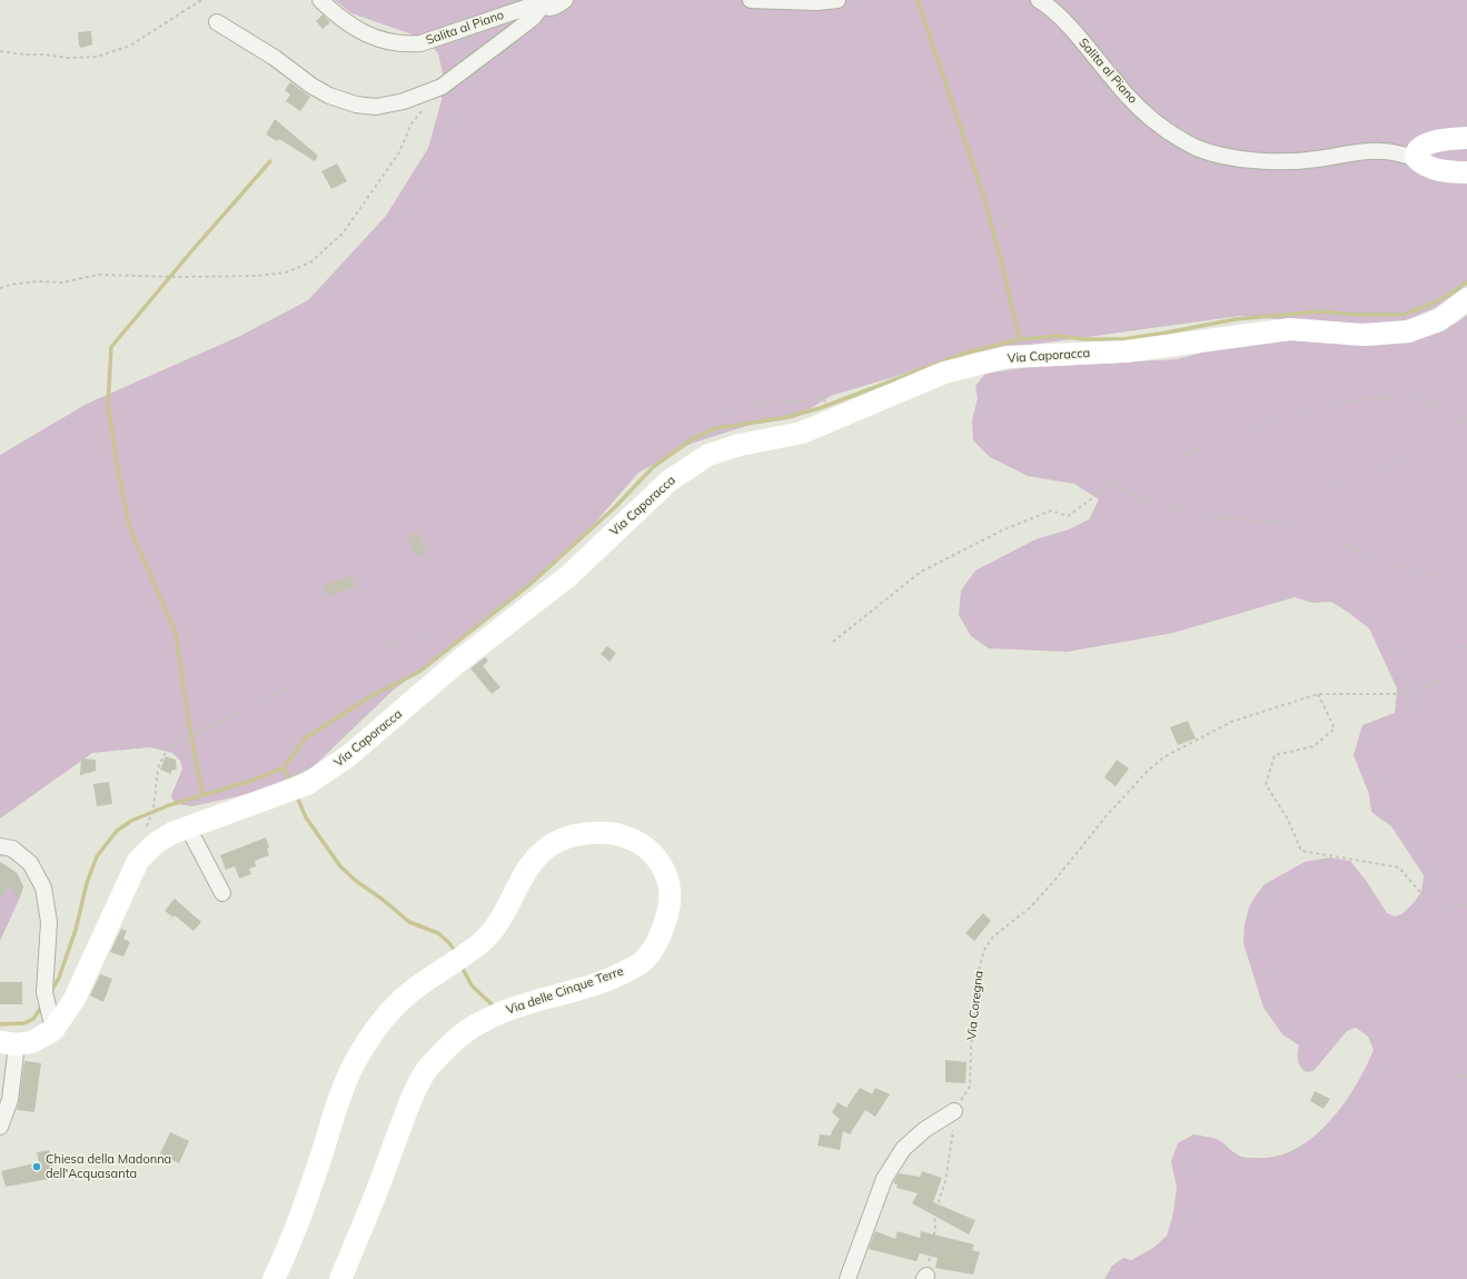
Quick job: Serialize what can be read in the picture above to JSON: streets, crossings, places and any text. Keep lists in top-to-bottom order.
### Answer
{
  "streets": {
    "street": ["Salita al Piano", "Via Caporacca", "Via delle Cinque Terre"],
    "path": ["Via Coregna"]
  },
  "places": ["Chiesa della Madonna dell'Acquasanta"]
}
